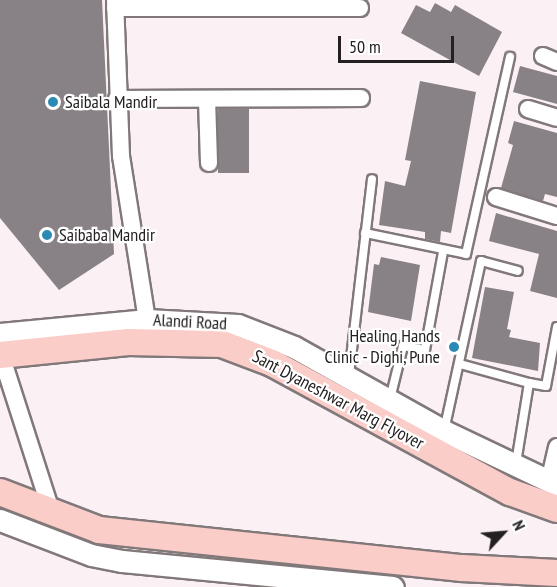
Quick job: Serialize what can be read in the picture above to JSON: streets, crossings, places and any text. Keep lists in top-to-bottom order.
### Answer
{
  "streets": {
    "main road": ["Sant Dyaneshwar Marg Flyover"],
    "street": ["Alandi Road"]
  },
  "crossings": [
    ["Alandi Road", "Sant Dyaneshwar Marg Flyover"]
  ],
  "places": ["Saibala Mandir", "Saibaba Mandir", "Healing Hands Clinic - Dighi, Pune"],
  "scale_bar": "50 m",
  "north": "top right"
}
